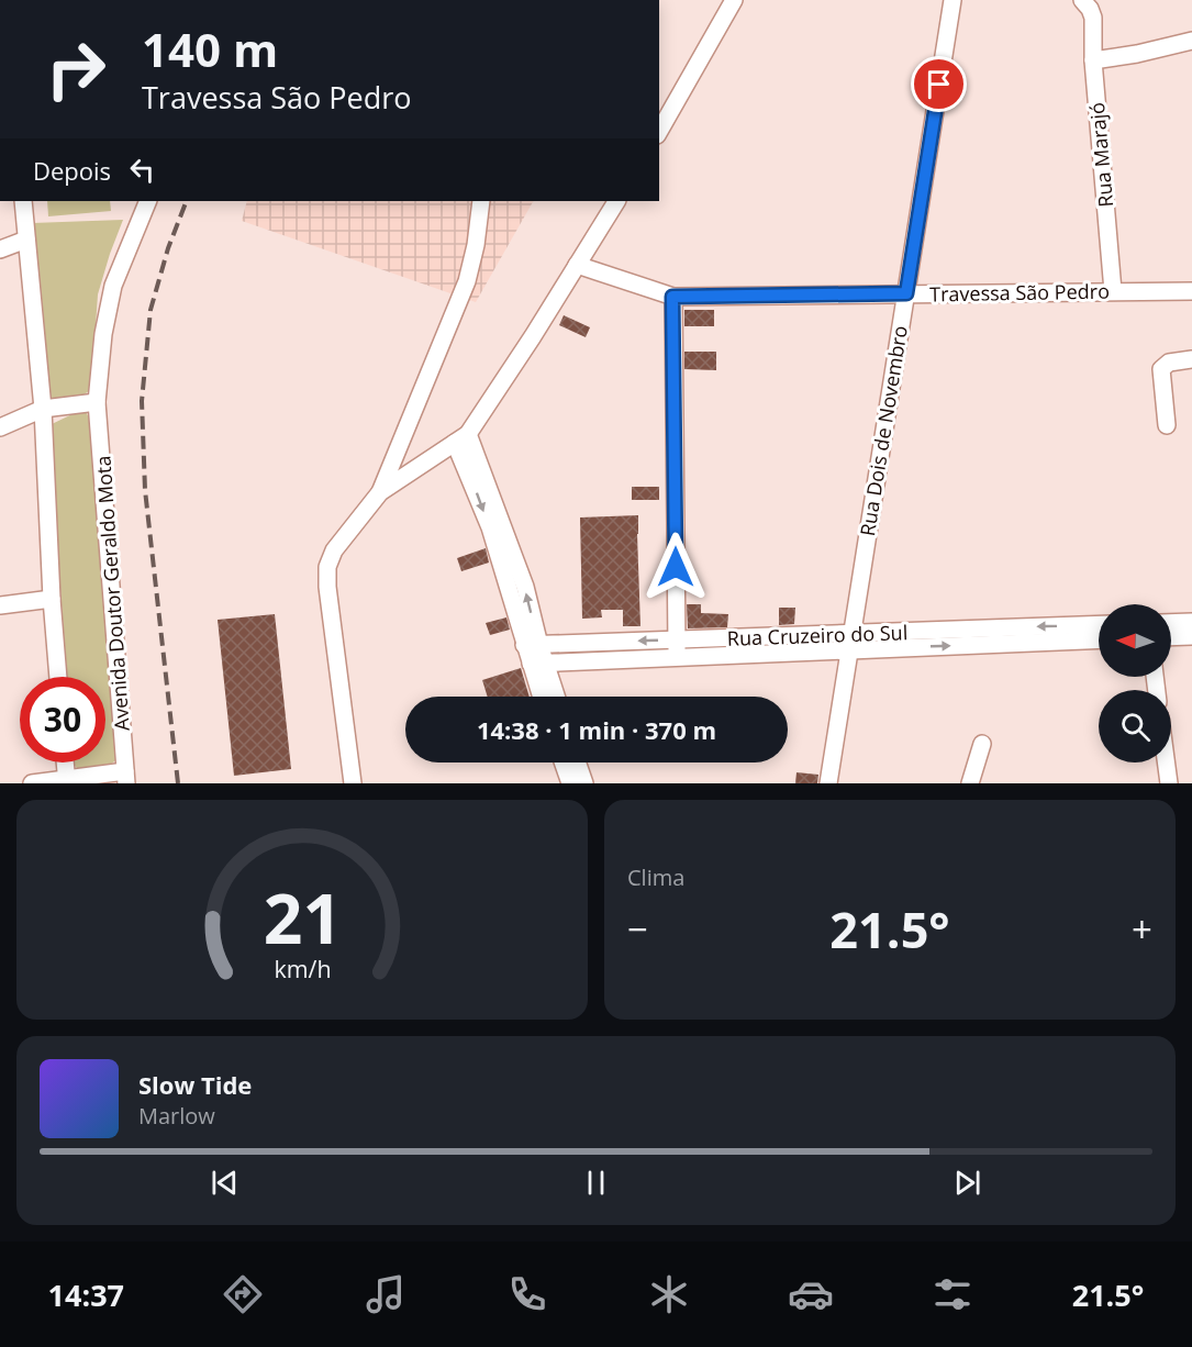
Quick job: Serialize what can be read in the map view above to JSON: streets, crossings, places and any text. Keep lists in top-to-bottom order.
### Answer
{
  "streets": {
    "street": [
      "Rua Marajó",
      "Travessa São Pedro",
      "Rua Dois de Novembro",
      "Avenida Doutor Geraldo Mota",
      "Rua Cruzeiro do Sul"
    ]
  },
  "crossings": [
    ["Rua Marajó", "Travessa São Pedro"],
    ["Travessa São Pedro", "Rua Dois de Novembro"],
    ["Rua Dois de Novembro", "Rua Cruzeiro do Sul"]
  ],
  "north": "left",
  "page": {
    "turn": ["140 m", "Travessa São Pedro"],
    "then": "Depois",
    "limit": "30",
    "trip": "14:38 · 1 min · 370 m",
    "tile": "Clima",
    "heat": ["−", "21.5°", "+"],
    "song": ["Slow Tide", "Marlow"],
    "tabs": ["14:37", "21.5°"],
    "gauge": ["21", "km/h"]
  }
}
